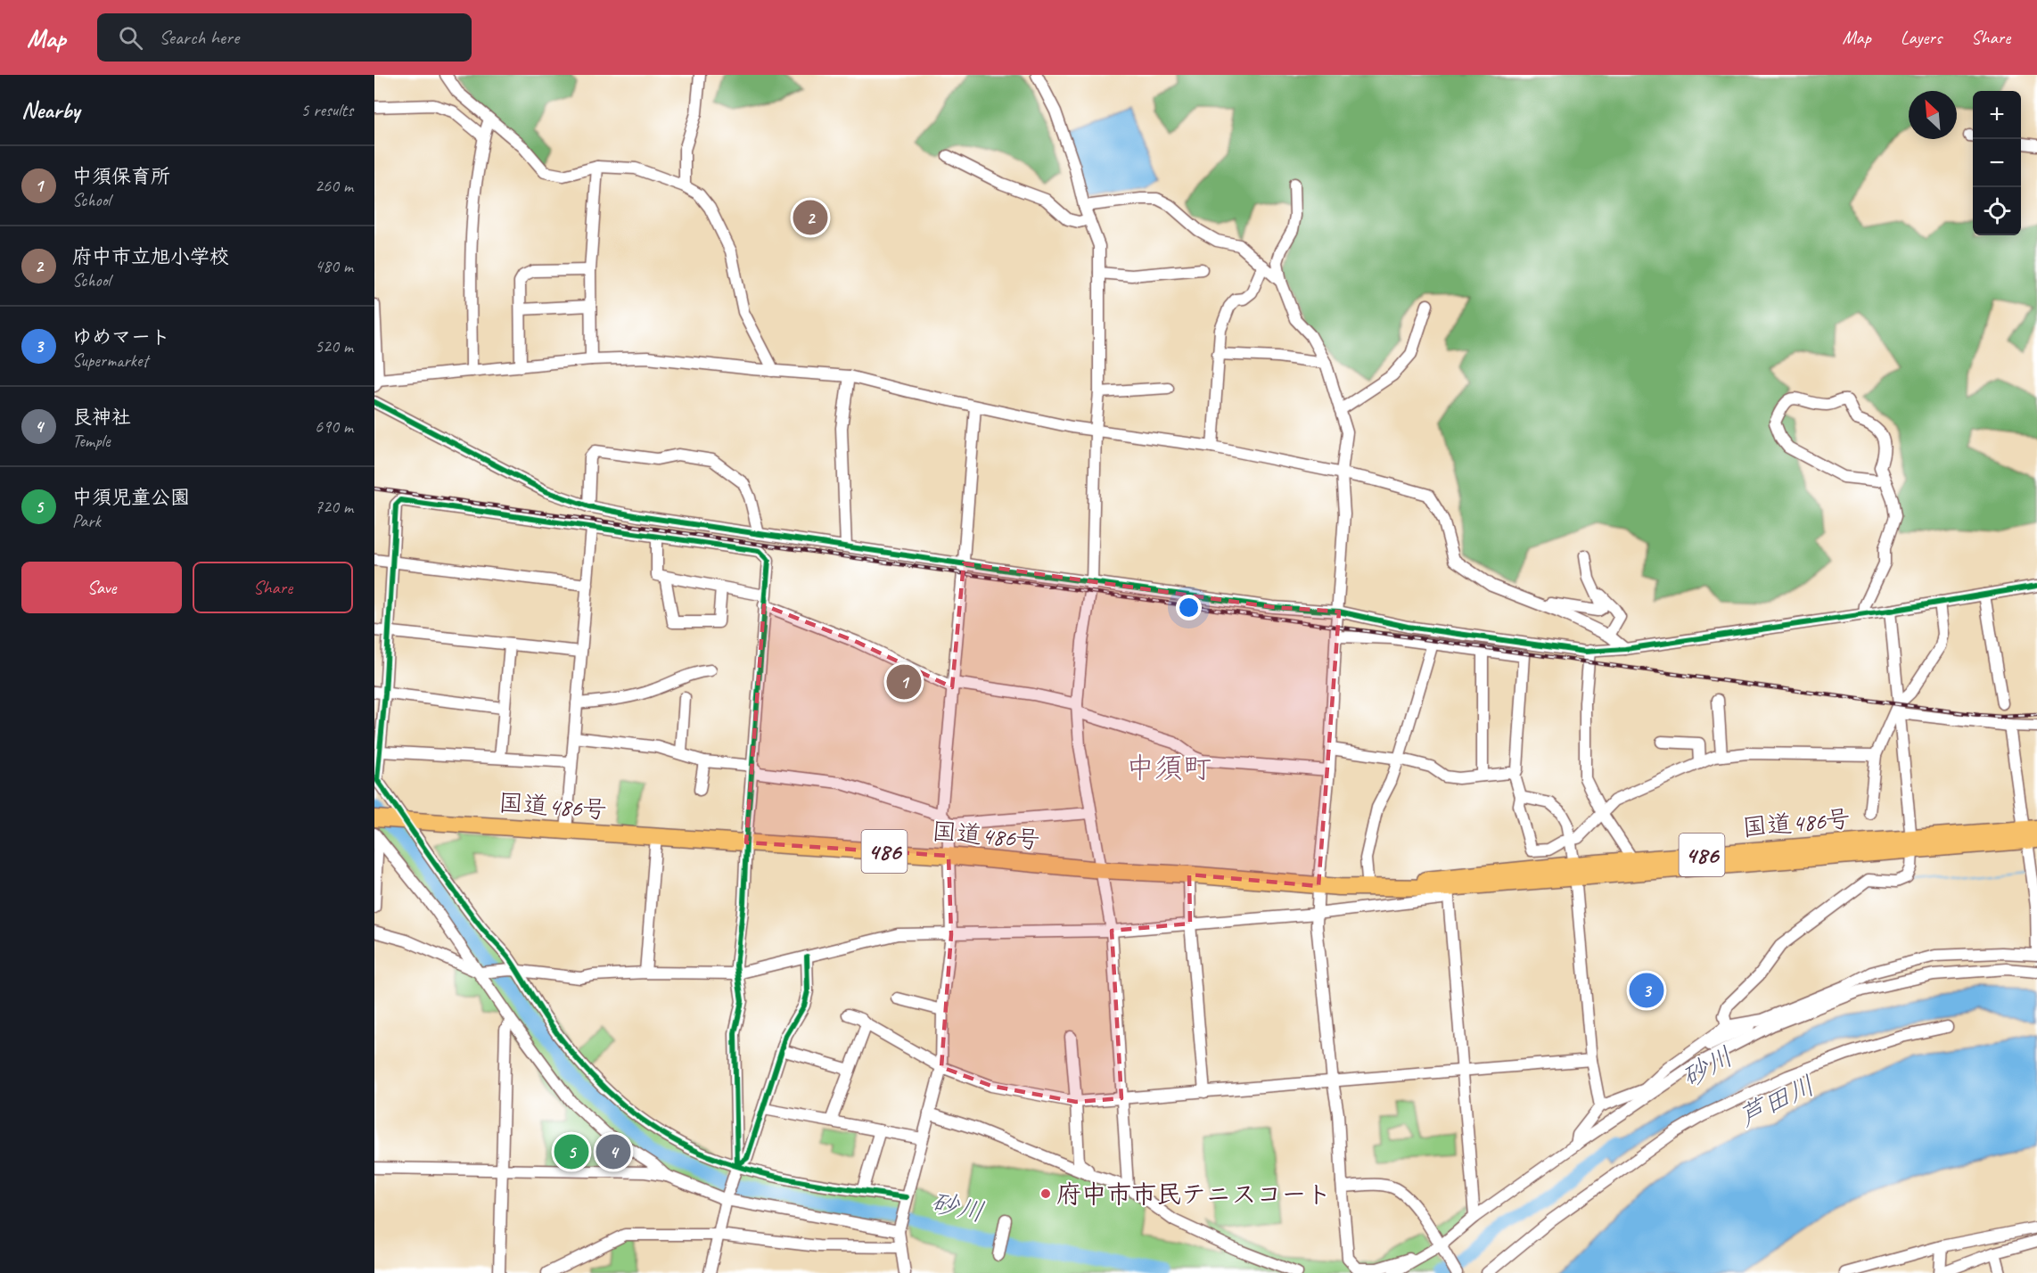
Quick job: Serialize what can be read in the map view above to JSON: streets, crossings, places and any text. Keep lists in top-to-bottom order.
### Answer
{
  "streets": {
    "highway": ["国道486号", "486"]
  },
  "districts": ["中須町"],
  "water": ["砂川", "芦田川"],
  "places": ["府中市市民テニスコート"],
  "north": "top left",
  "page": {
    "header": "Map",
    "search": "Search here",
    "nav": ["Map", "Layers", "Share"],
    "heading": ["Nearby", "5 results"],
    "map_buttons": ["+", "−"],
    "list": [
      {
        "mark": "1",
        "name": "中須保育所",
        "note": "School",
        "value": "260 m"
      },
      {
        "mark": "2",
        "name": "府中市立旭小学校",
        "note": "School",
        "value": "480 m"
      },
      {
        "mark": "3",
        "name": "ゆめマート",
        "note": "Supermarket",
        "value": "520 m"
      },
      {
        "mark": "4",
        "name": "艮神社",
        "note": "Temple",
        "value": "690 m"
      },
      {
        "mark": "5",
        "name": "中須児童公園",
        "note": "Park",
        "value": "720 m"
      }
    ],
    "pins": [
      "2",
      "1",
      "3",
      "4",
      "5"
    ],
    "buttons": ["Save", "Share"]
  }
}
